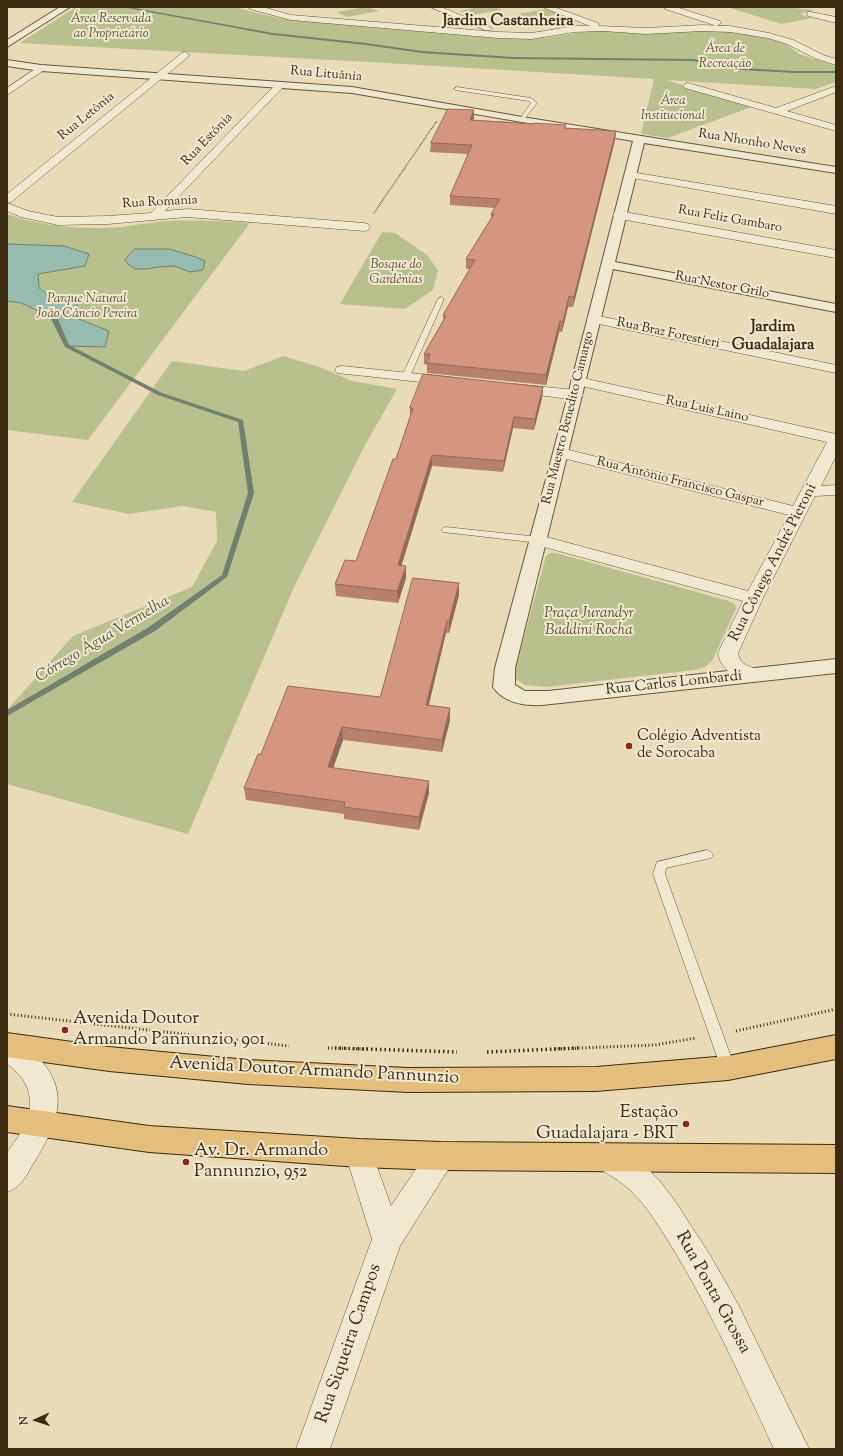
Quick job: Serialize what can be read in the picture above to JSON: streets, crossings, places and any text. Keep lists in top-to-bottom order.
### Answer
{
  "streets": {
    "main road": ["Avenida Doutor Armando Pannunzio"],
    "street": [
      "Rua Lituânia",
      "Rua Letônia",
      "Rua Estônia",
      "Rua Nhonho Neves",
      "Rua Romania",
      "Rua Feliz Gambaro",
      "Rua Nestor Grilo",
      "Rua Braz Forestieri",
      "Rua Luis Laino",
      "Rua Maestro Benedito Camargo",
      "Rua Antônio Francisco Gaspar",
      "Rua Cônego André Pieroni",
      "Rua Carlos Lombardi",
      "Rua Ponta Grossa",
      "Rua Siqueira Campos"
    ]
  },
  "crossings": [
    ["Rua Lituânia", "Rua Letônia"],
    ["Rua Lituânia", "Rua Estônia"],
    ["Rua Lituânia", "Rua Nhonho Neves"],
    ["Rua Lituânia", "Rua Maestro Benedito Camargo"],
    ["Rua Estônia", "Rua Romania"],
    ["Rua Nhonho Neves", "Rua Maestro Benedito Camargo"],
    ["Rua Feliz Gambaro", "Rua Maestro Benedito Camargo"],
    ["Rua Nestor Grilo", "Rua Maestro Benedito Camargo"],
    ["Rua Braz Forestieri", "Rua Maestro Benedito Camargo"],
    ["Rua Luis Laino", "Rua Maestro Benedito Camargo"],
    ["Rua Luis Laino", "Rua Cônego André Pieroni"],
    ["Rua Maestro Benedito Camargo", "Rua Antônio Francisco Gaspar"],
    ["Rua Maestro Benedito Camargo", "Rua Carlos Lombardi"],
    ["Rua Antônio Francisco Gaspar", "Rua Cônego André Pieroni"],
    ["Rua Cônego André Pieroni", "Rua Carlos Lombardi"]
  ],
  "districts": ["Jardim Castanheira", "Jardim Guadalajara"],
  "water": ["Córrego Água Vermelha"],
  "parks": [
    "Área Reservada ao Proprietário",
    "Área de Recreação",
    "Área Institucional",
    "Bosque do Gardênias",
    "Parque Natural João Câncio Pereira",
    "Praça Jurandyr Baddini Rocha"
  ],
  "places": [
    "Colégio Adventista de Sorocaba",
    "Avenida Doutor Armando Pannunzio, 901",
    "Estação Guadalajara - BRT",
    "Av. Dr. Armando Pannunzio, 952"
  ],
  "north": "left"
}
